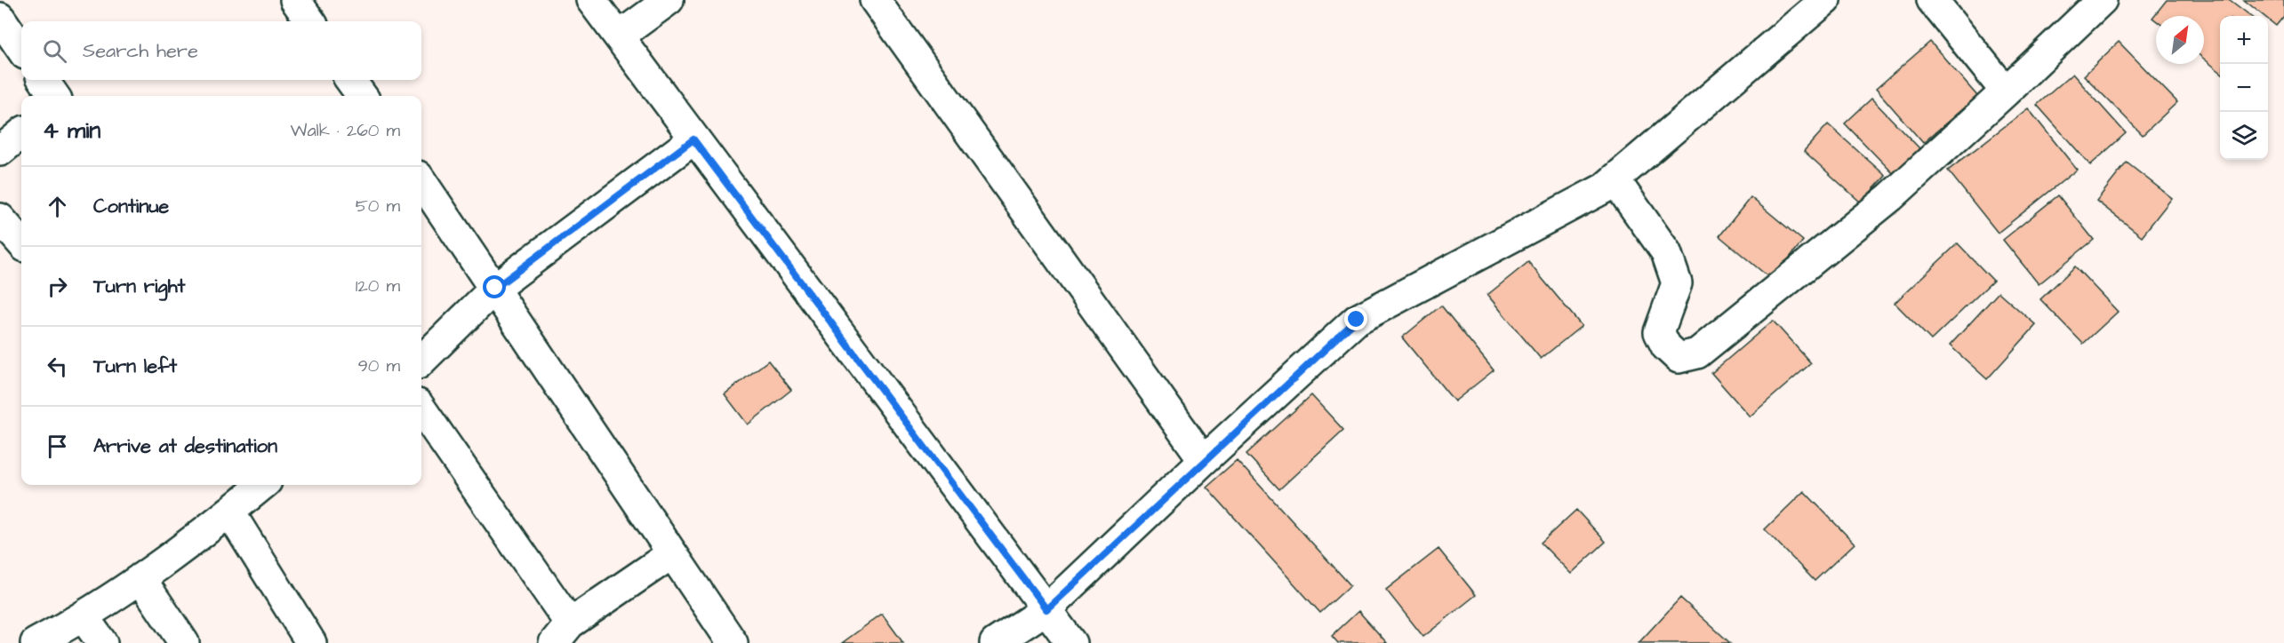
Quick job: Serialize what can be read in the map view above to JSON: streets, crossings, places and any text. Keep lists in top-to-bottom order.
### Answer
{
  "north": "top right",
  "page": {
    "map_buttons": ["+", "−"],
    "search": "Search here",
    "heading": ["4 min", "Walk · 260 m"],
    "list": [
      ["Continue", "50 m"],
      ["Turn right", "120 m"],
      ["Turn left", "90 m"],
      "Arrive at destination"
    ]
  }
}
